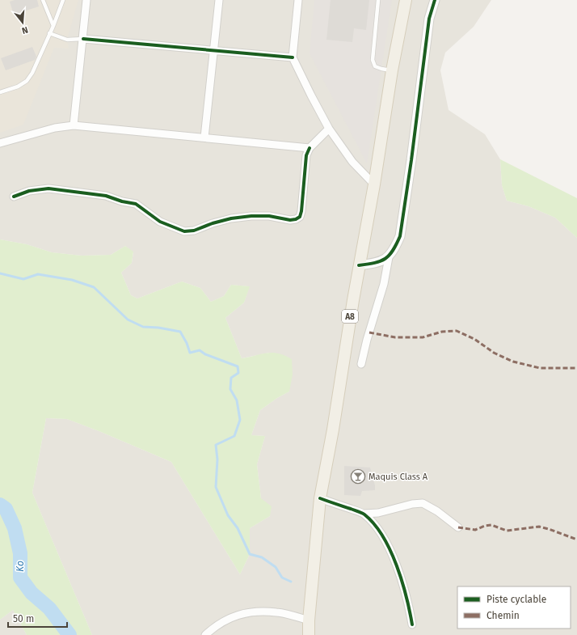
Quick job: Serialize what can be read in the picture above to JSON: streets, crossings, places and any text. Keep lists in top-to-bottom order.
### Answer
{
  "streets": {
    "main road": ["A8"]
  },
  "water": ["Ko"],
  "places": {
    "bar": ["Maquis Class A"]
  },
  "legend": ["Piste cyclable", "Chemin"],
  "scale_bar": "50 m",
  "north": "bottom"
}
